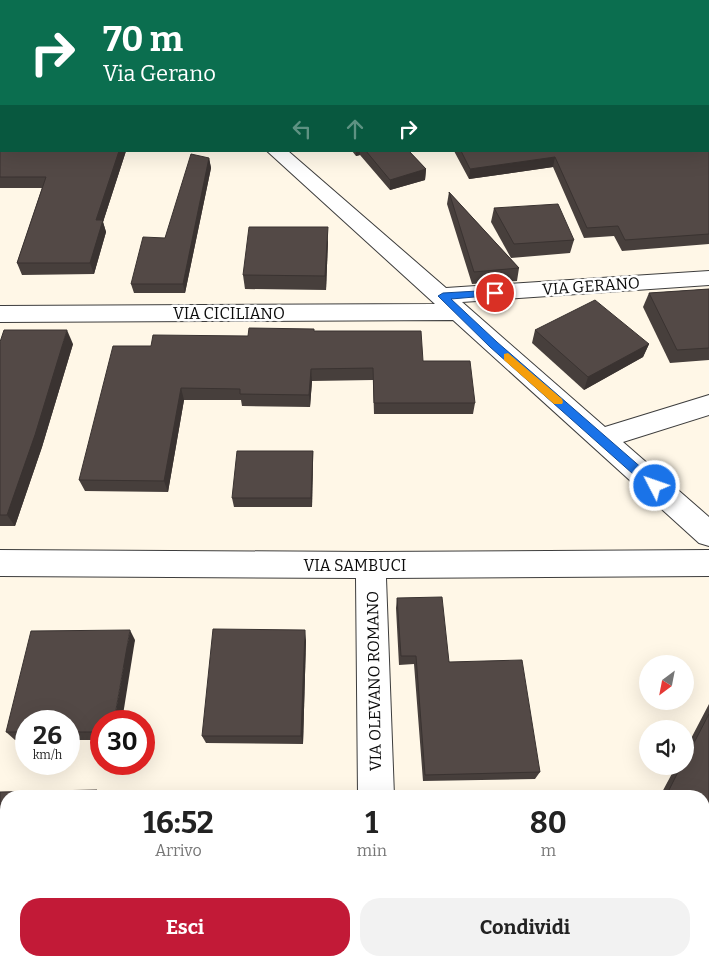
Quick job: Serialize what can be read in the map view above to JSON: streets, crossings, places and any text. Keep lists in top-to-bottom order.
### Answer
{
  "streets": {
    "street": [
      "VIA GERANO",
      "VIA CICILIANO",
      "VIA SAMBUCI",
      "VIA OLEVANO ROMANO"
    ]
  },
  "crossings": [
    ["VIA GERANO", "VIA CICILIANO"],
    ["VIA SAMBUCI", "VIA OLEVANO ROMANO"]
  ],
  "north": "bottom left",
  "page": {
    "turn": ["70 m", "Via Gerano"],
    "speed": "26 km/h",
    "limit": "30",
    "eta": [
      "16:52",
      "Arrivo",
      "1",
      "min",
      "80",
      "m"
    ],
    "buttons": ["Esci", "Condividi"]
  }
}
